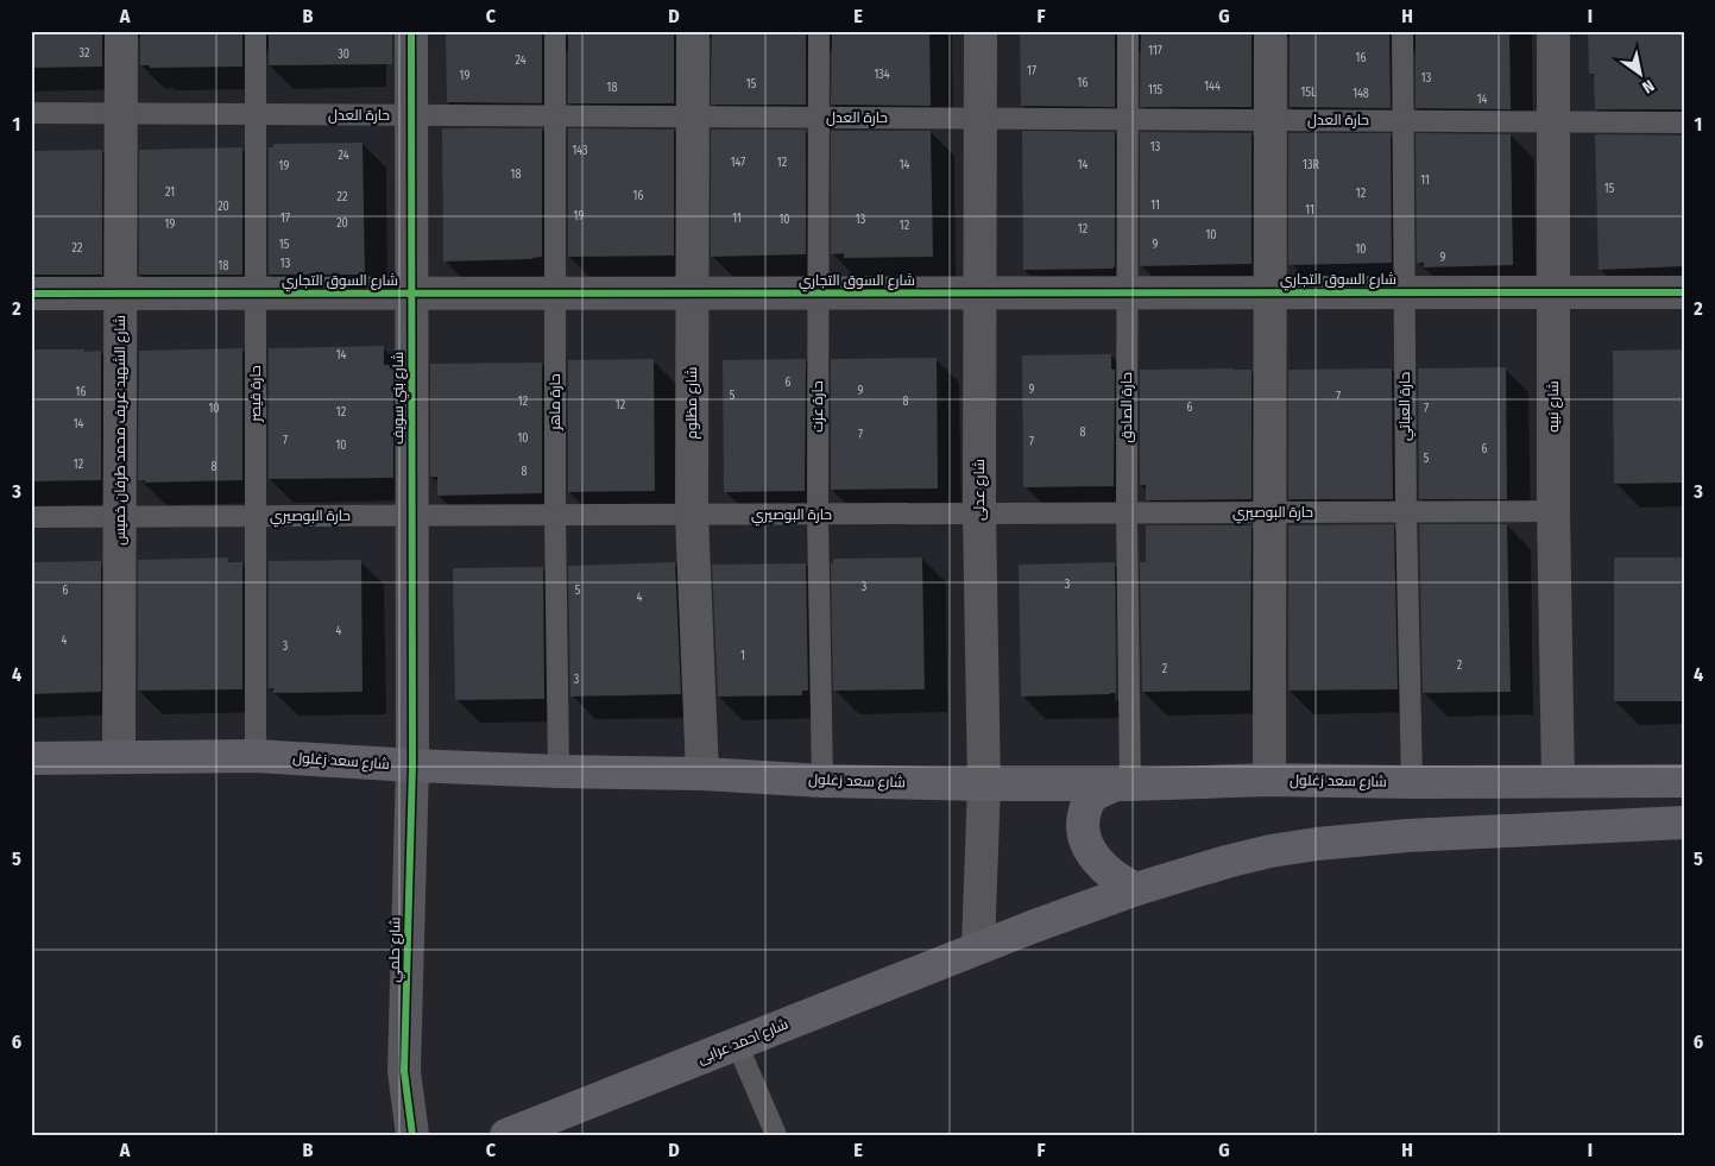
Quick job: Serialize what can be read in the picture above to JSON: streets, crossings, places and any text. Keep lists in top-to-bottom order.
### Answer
{
  "streets": {
    "main road": ["شارع سعد زغلول", "شارع احمد عرابى"],
    "street": [
      "شارع السوق التجاري",
      "شارع بني سويف",
      "شارع مظلوم",
      "شارع نبيه",
      "شارع الشهيد عريف محمد طرفان خميس",
      "شارع عدلى",
      "شارع حلمي"
    ],
    "lane": [
      "حارة العدل",
      "حارة قيصر",
      "حارة ماهر",
      "حارة عزت",
      "حارة العباتي",
      "حارة الصادق",
      "حارة البوصيري"
    ]
  },
  "crossings": [
    ["حارة العدل", "حارة قيصر"],
    ["حارة العدل", "شارع بني سويف"],
    ["حارة العدل", "حارة ماهر"],
    ["حارة العدل", "شارع مظلوم"],
    ["حارة العدل", "حارة عزت"],
    ["حارة العدل", "حارة العباتي"],
    ["حارة العدل", "شارع نبيه"],
    ["حارة العدل", "حارة الصادق"],
    ["حارة العدل", "شارع الشهيد عريف محمد طرفان خميس"],
    ["حارة العدل", "شارع عدلى"],
    ["شارع السوق التجاري", "حارة قيصر"],
    ["شارع السوق التجاري", "شارع بني سويف"],
    ["شارع السوق التجاري", "حارة ماهر"],
    ["شارع السوق التجاري", "شارع مظلوم"],
    ["شارع السوق التجاري", "حارة عزت"],
    ["شارع السوق التجاري", "حارة العباتي"],
    ["شارع السوق التجاري", "شارع نبيه"],
    ["شارع السوق التجاري", "حارة الصادق"],
    ["شارع السوق التجاري", "شارع الشهيد عريف محمد طرفان خميس"],
    ["شارع السوق التجاري", "شارع عدلى"],
    ["حارة قيصر", "حارة البوصيري"],
    ["حارة قيصر", "شارع سعد زغلول"],
    ["شارع بني سويف", "حارة البوصيري"],
    ["شارع بني سويف", "شارع سعد زغلول"],
    ["شارع بني سويف", "شارع حلمي"],
    ["حارة ماهر", "حارة البوصيري"],
    ["حارة ماهر", "شارع سعد زغلول"],
    ["شارع مظلوم", "حارة البوصيري"],
    ["شارع مظلوم", "شارع سعد زغلول"],
    ["حارة عزت", "حارة البوصيري"],
    ["حارة عزت", "شارع سعد زغلول"],
    ["حارة العباتي", "حارة البوصيري"],
    ["حارة العباتي", "شارع سعد زغلول"],
    ["شارع نبيه", "حارة البوصيري"],
    ["شارع نبيه", "شارع سعد زغلول"],
    ["حارة الصادق", "حارة البوصيري"],
    ["حارة الصادق", "شارع سعد زغلول"],
    ["شارع الشهيد عريف محمد طرفان خميس", "حارة البوصيري"],
    ["شارع الشهيد عريف محمد طرفان خميس", "شارع سعد زغلول"],
    ["شارع عدلى", "حارة البوصيري"],
    ["شارع عدلى", "شارع سعد زغلول"],
    ["شارع عدلى", "شارع احمد عرابى"],
    ["شارع سعد زغلول", "شارع حلمي"]
  ],
  "house_numbers": [
    "117",
    "32",
    "30",
    "16",
    "24",
    "17",
    "134",
    "19",
    "13",
    "16",
    "15",
    "144",
    "18",
    "115",
    "15L",
    "148",
    "14",
    "13",
    "143",
    "24",
    "147",
    "12",
    "14",
    "14",
    "13R",
    "19",
    "18",
    "11",
    "15",
    "21",
    "12",
    "16",
    "22",
    "11",
    "20",
    "11",
    "19",
    "17",
    "11",
    "10",
    "13",
    "20",
    "19",
    "12",
    "12",
    "10",
    "15",
    "9",
    "22",
    "10",
    "9",
    "13",
    "18",
    "14",
    "6",
    "9",
    "9",
    "16",
    "5",
    "7",
    "12",
    "8",
    "12",
    "6",
    "10",
    "7",
    "12",
    "14",
    "8",
    "7",
    "10",
    "7",
    "7",
    "10",
    "6",
    "5",
    "12",
    "8",
    "8",
    "3",
    "3",
    "6",
    "5",
    "4",
    "4",
    "4",
    "3",
    "1",
    "2",
    "2",
    "3"
  ],
  "north": "bottom right",
  "grid": {
    "columns": [
      "A",
      "B",
      "C",
      "D",
      "E",
      "F",
      "G",
      "H",
      "I"
    ],
    "rows": [
      "1",
      "2",
      "3",
      "4",
      "5",
      "6"
    ]
  }
}
